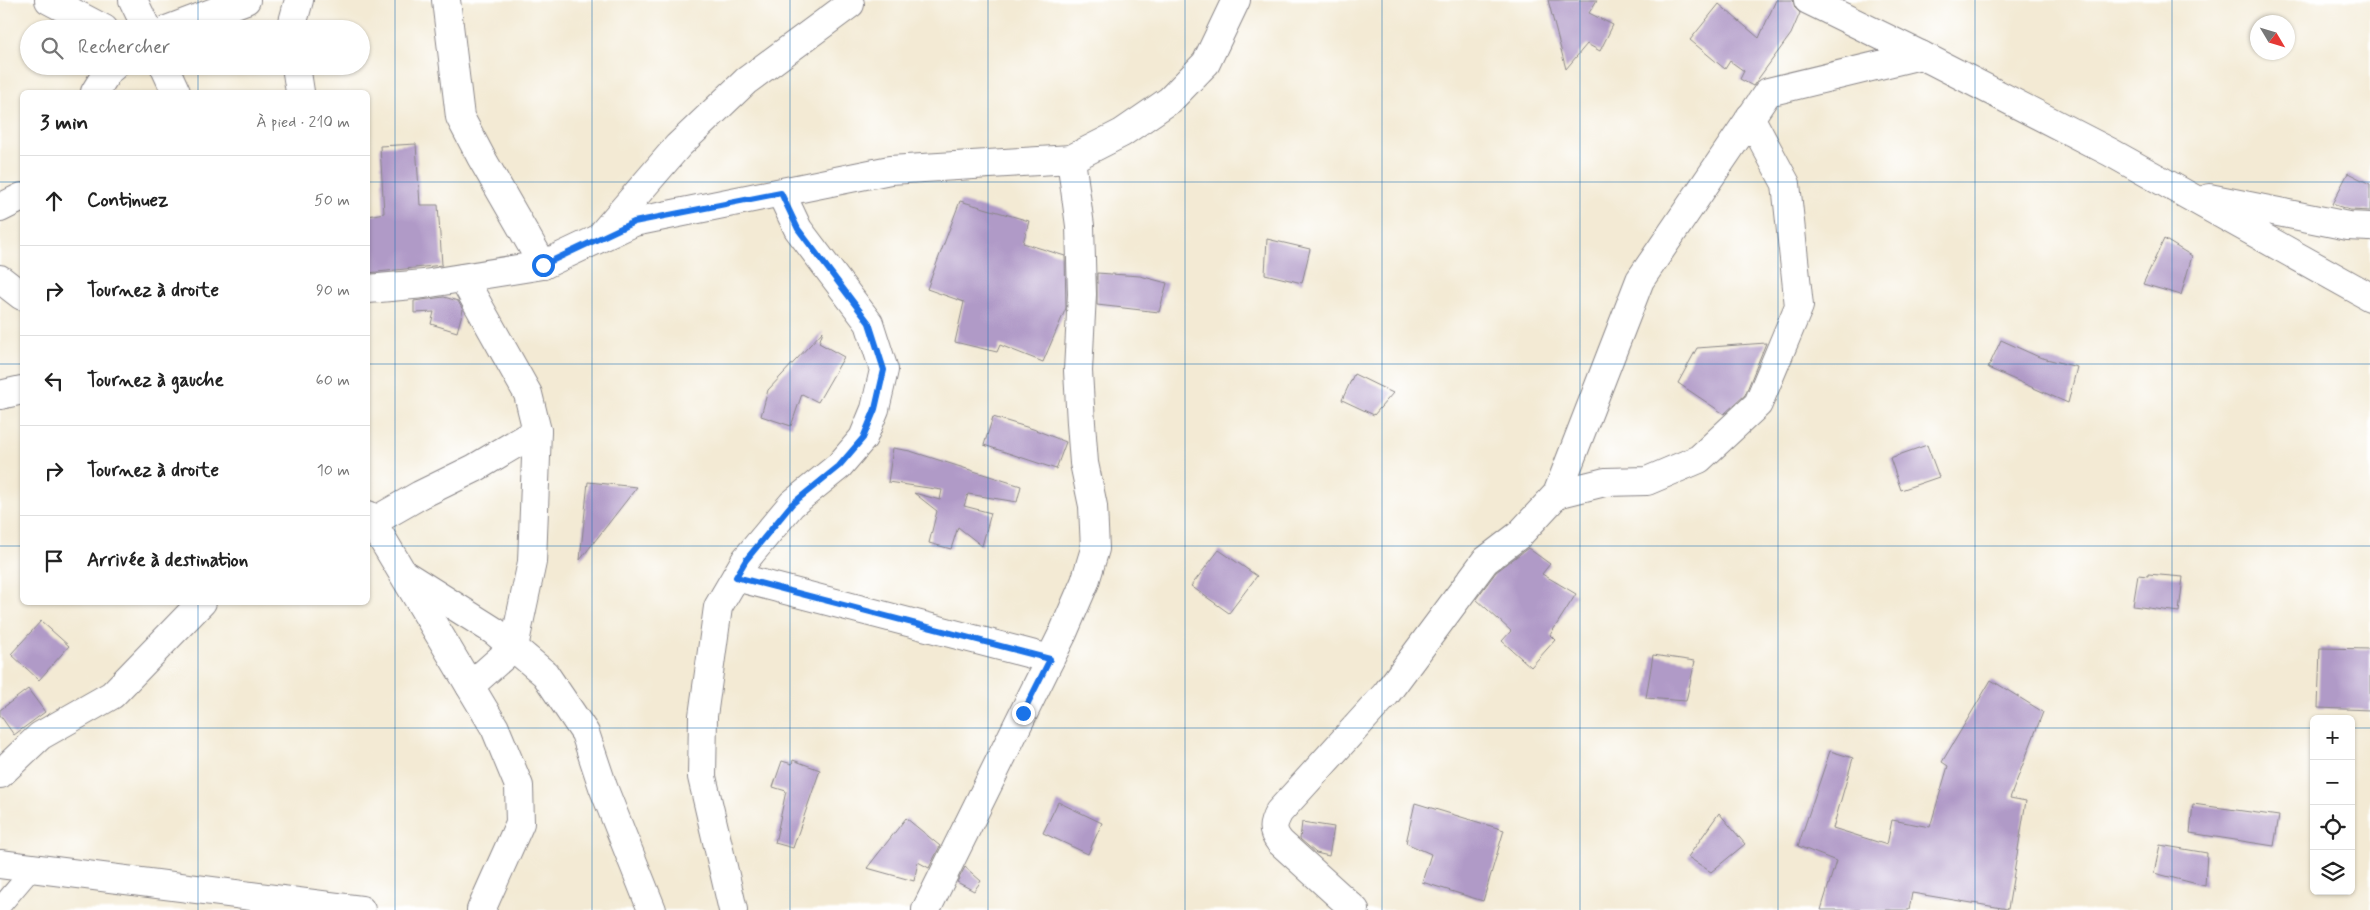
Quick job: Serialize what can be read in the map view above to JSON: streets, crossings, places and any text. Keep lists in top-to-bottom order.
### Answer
{
  "north": "bottom right",
  "page": {
    "search": "Rechercher",
    "heading": ["3 min", "À pied · 210 m"],
    "list": [
      ["Continuez", "50 m"],
      ["Tournez à droite", "90 m"],
      ["Tournez à gauche", "60 m"],
      ["Tournez à droite", "10 m"],
      "Arrivée à destination"
    ],
    "map_buttons": ["+", "−"]
  }
}
